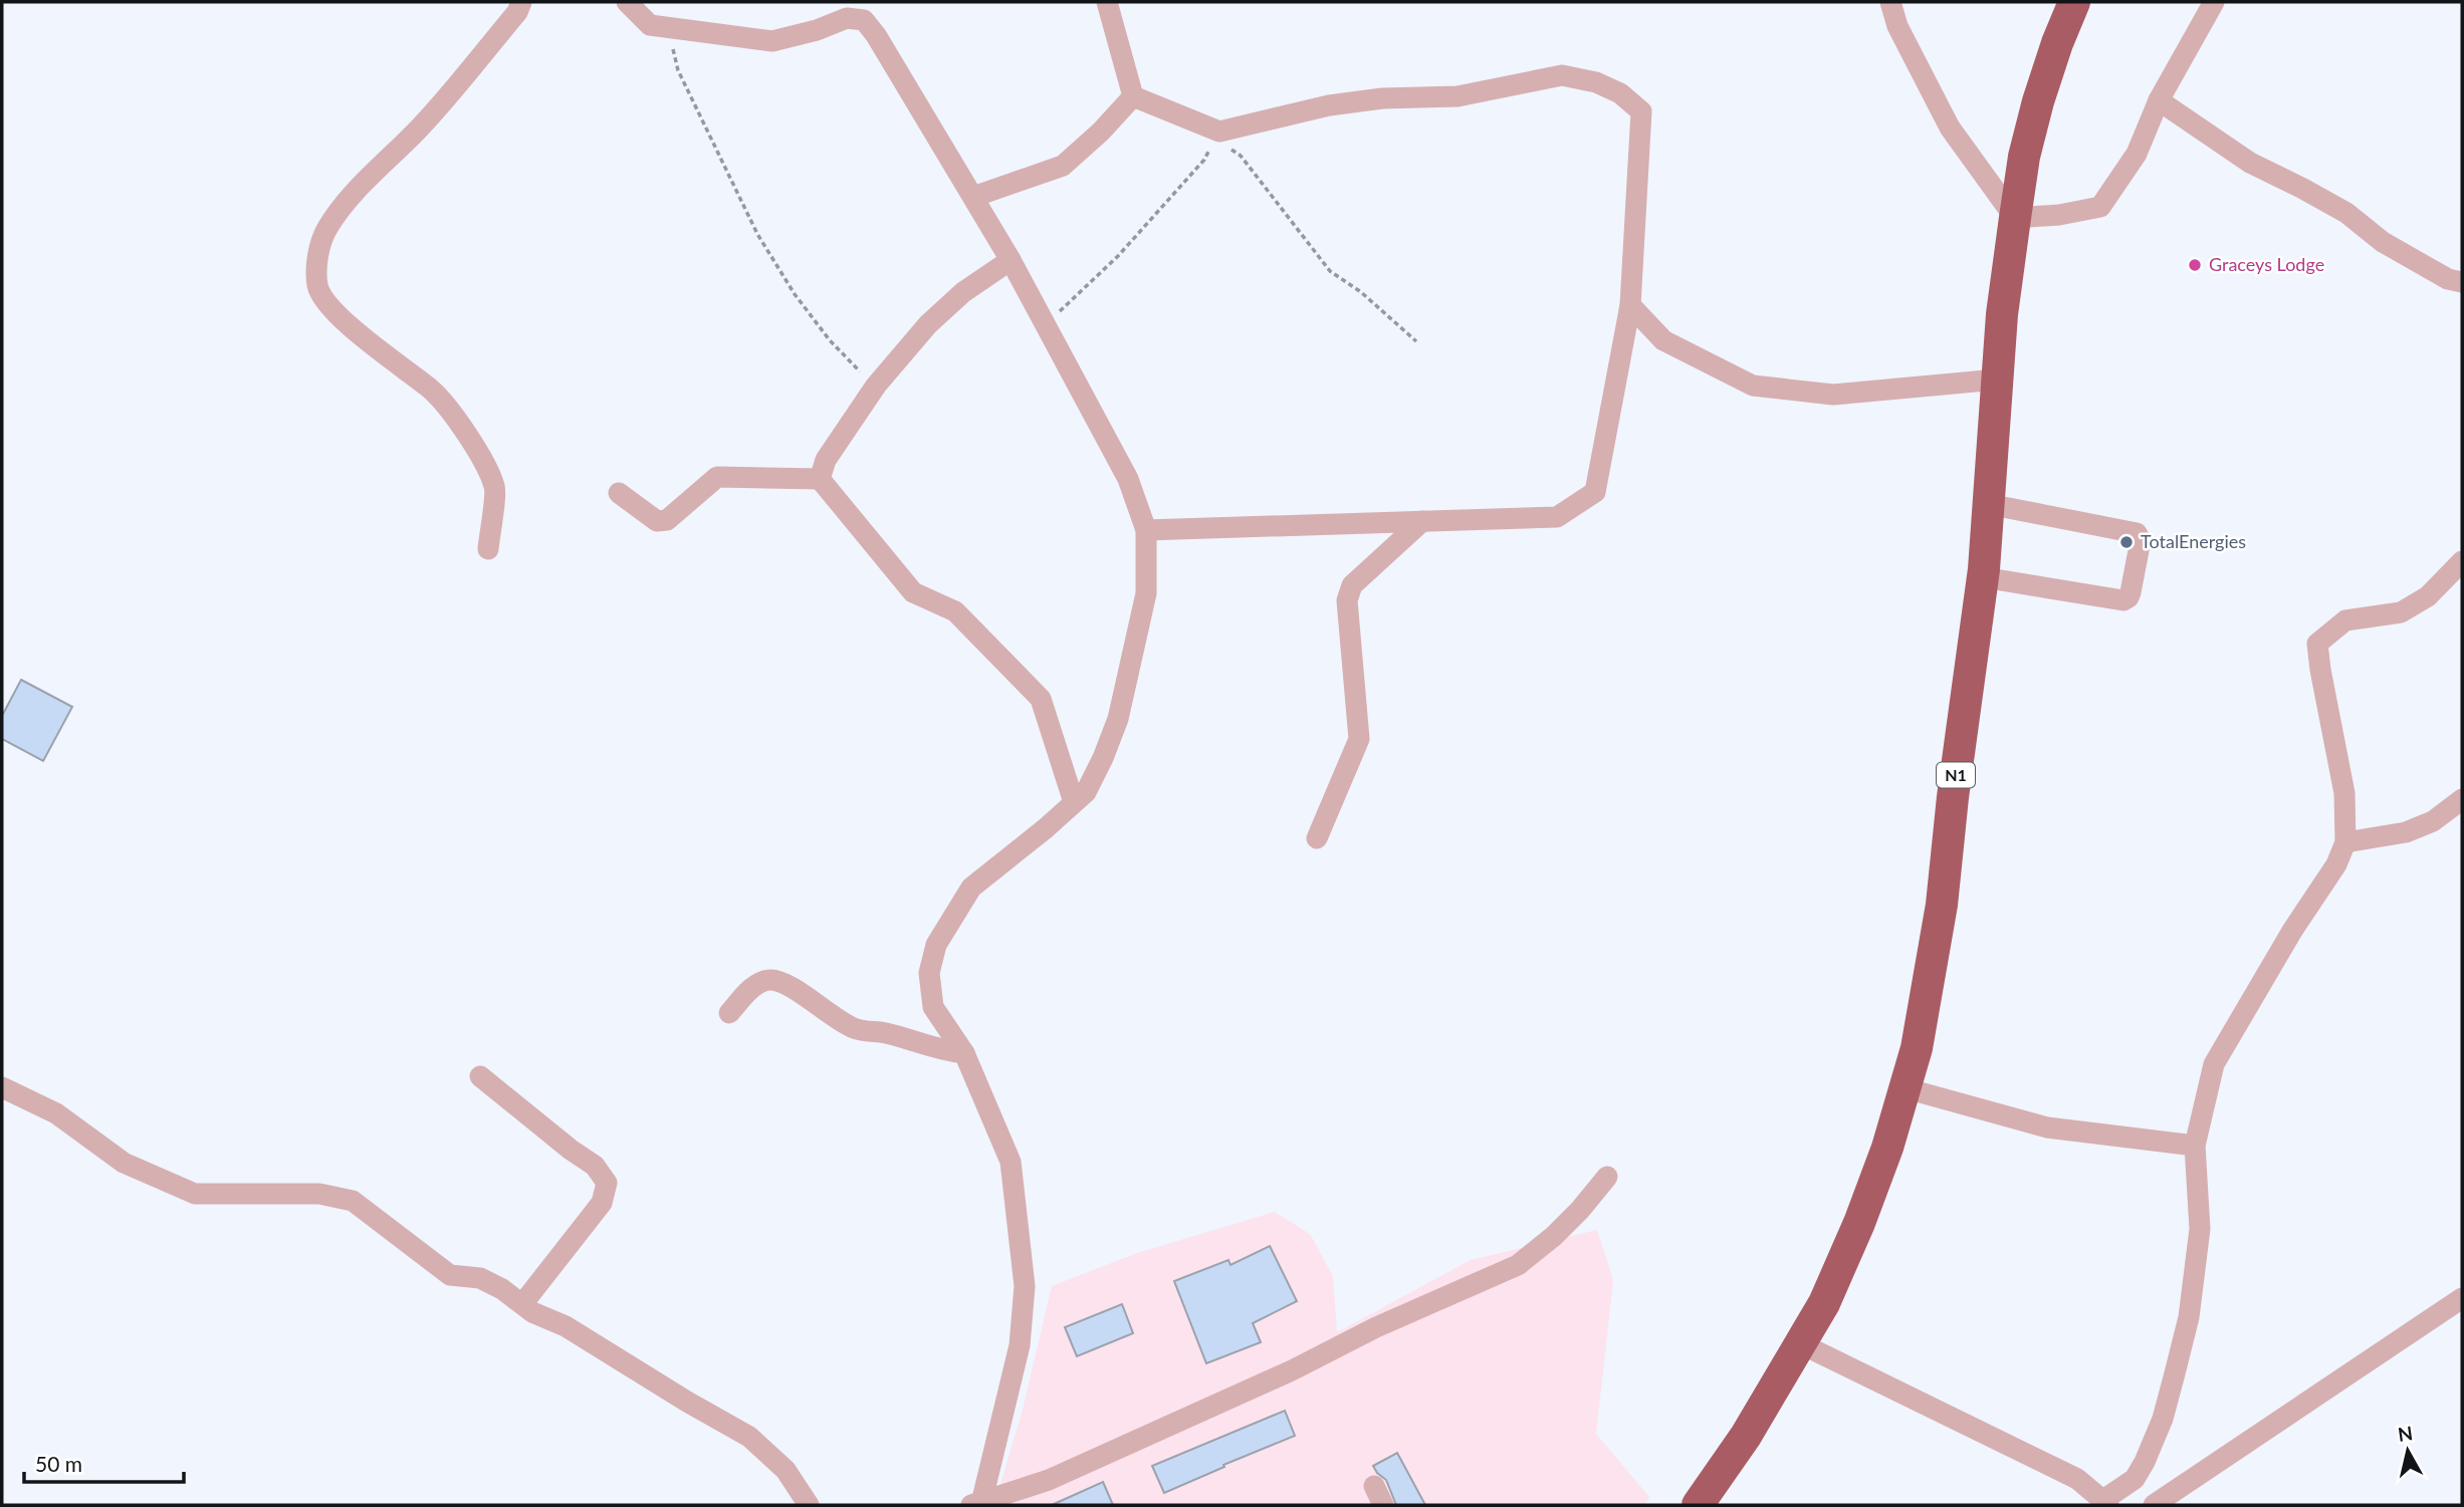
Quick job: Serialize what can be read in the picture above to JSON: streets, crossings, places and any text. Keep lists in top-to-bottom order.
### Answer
{
  "streets": {
    "highway": ["N1"]
  },
  "places": ["Graceys Lodge", "TotalEnergies"],
  "scale_bar": "50 m",
  "north": "top"
}
